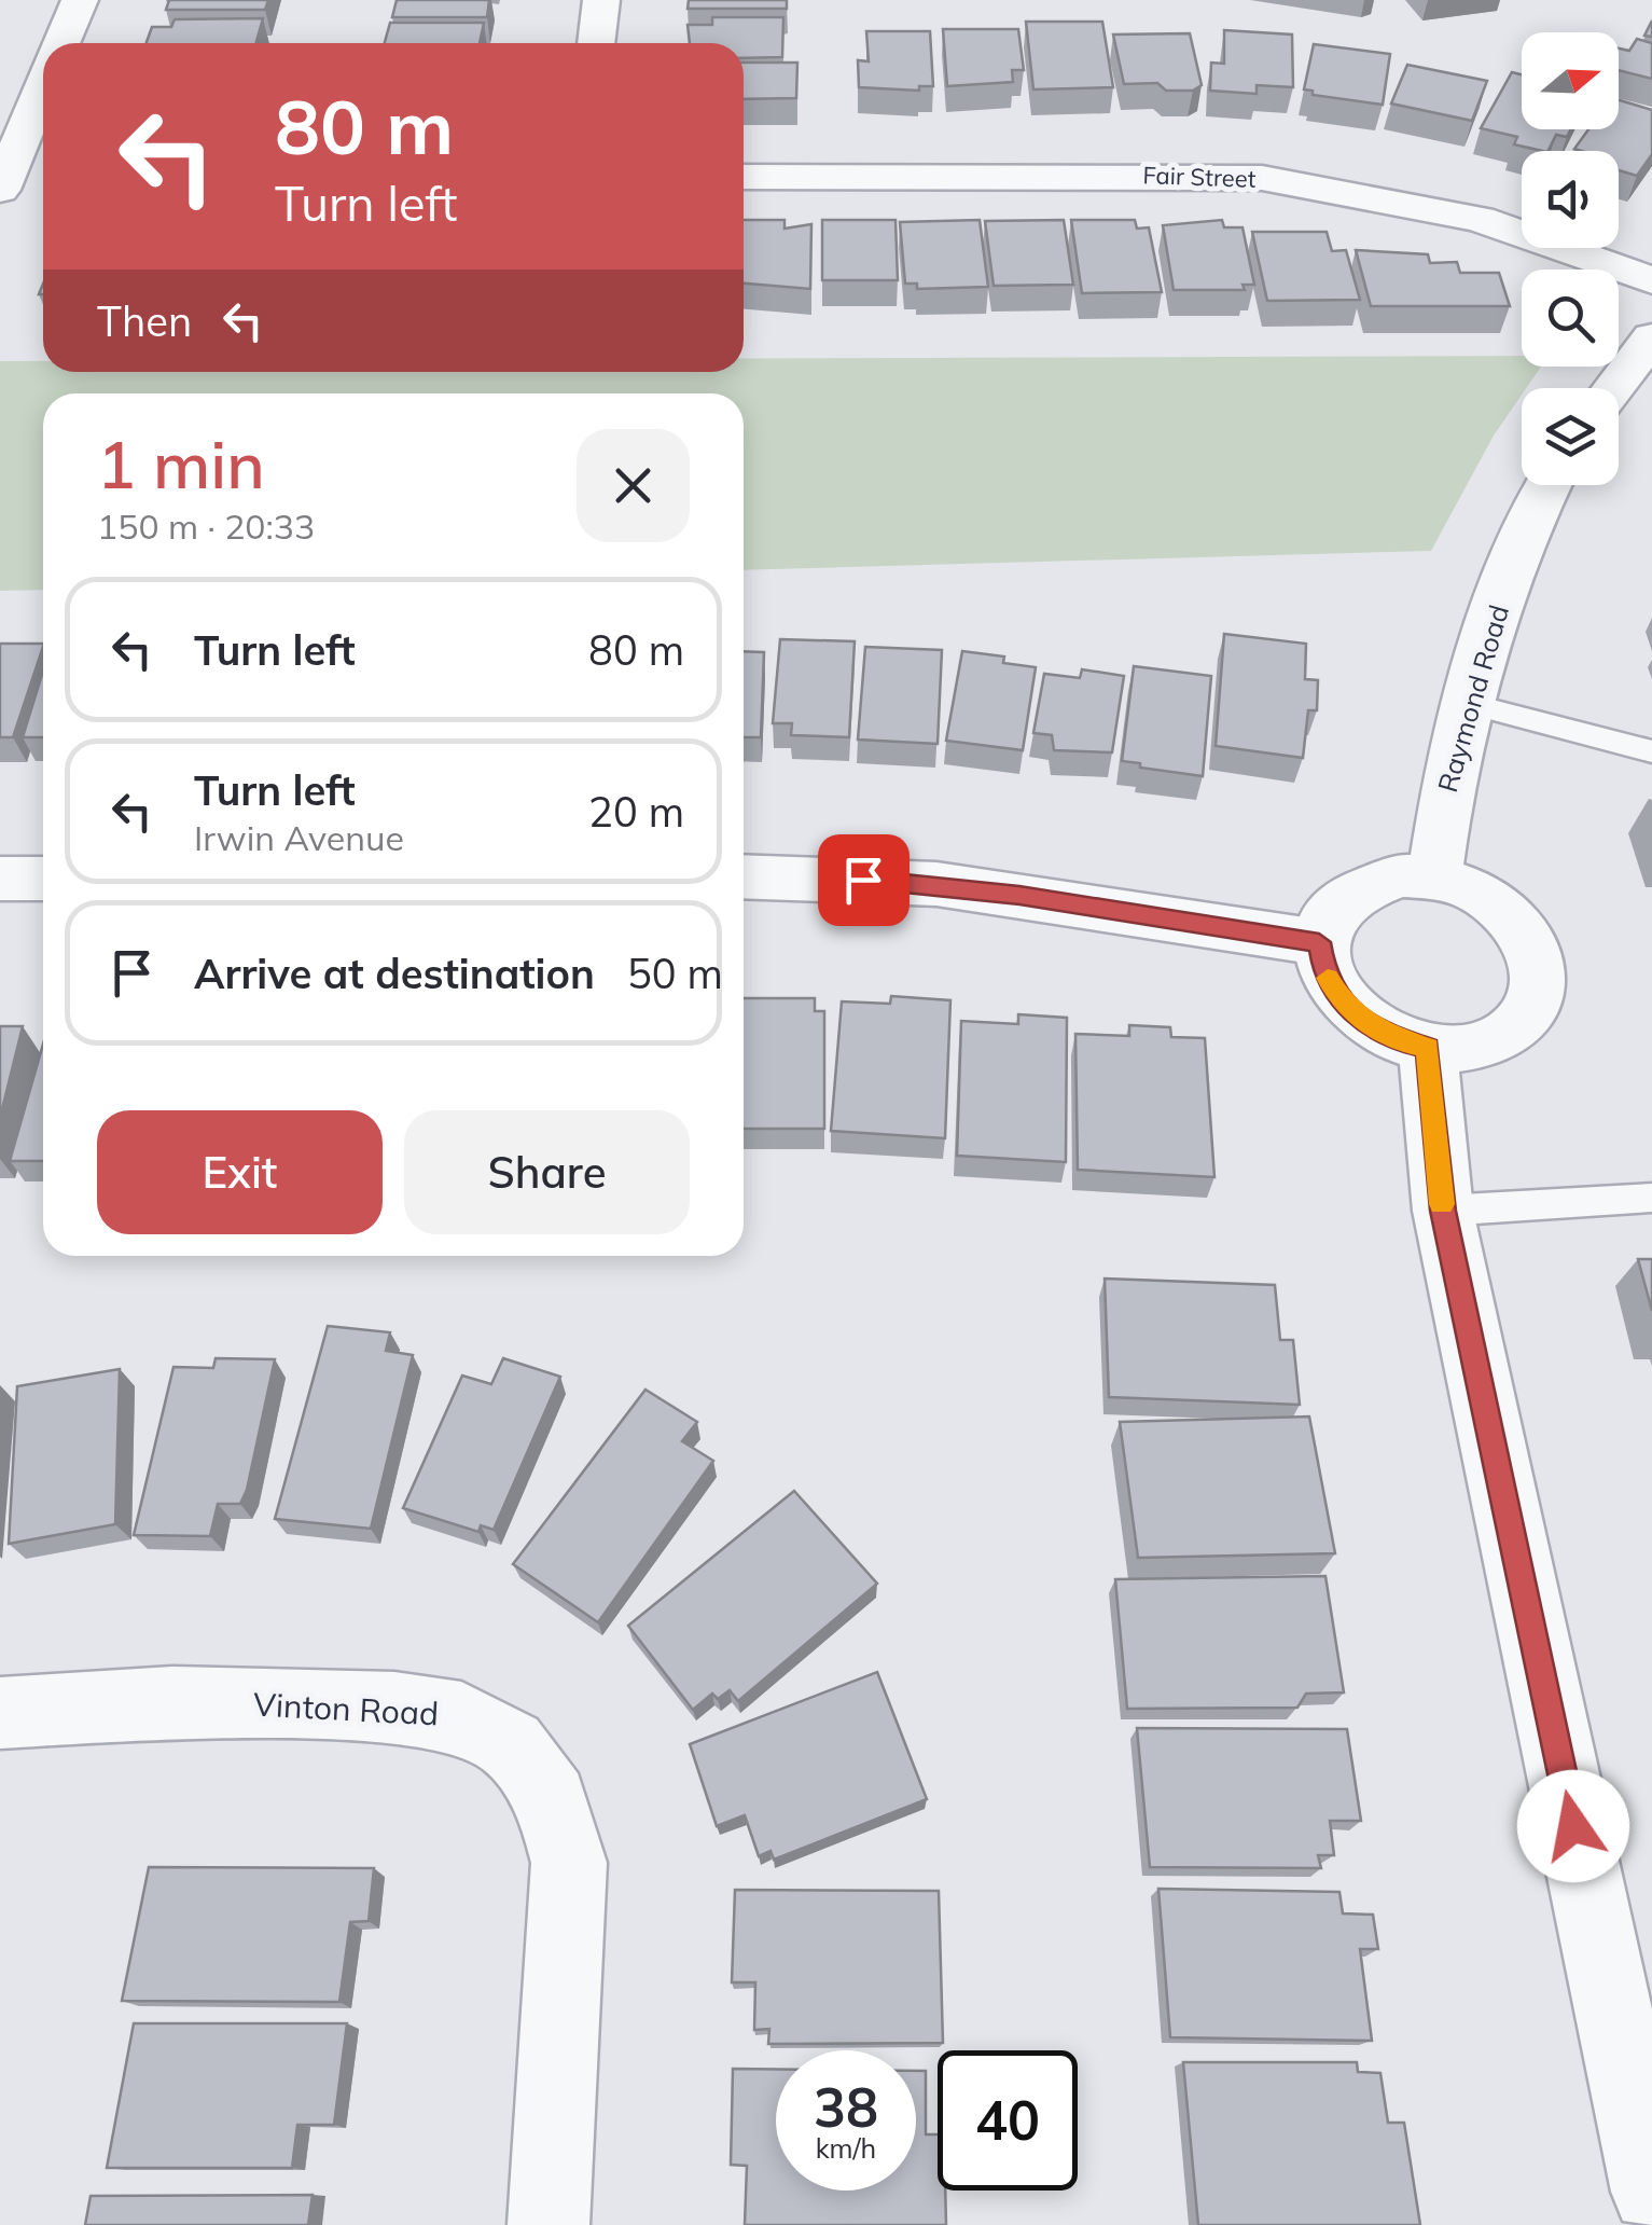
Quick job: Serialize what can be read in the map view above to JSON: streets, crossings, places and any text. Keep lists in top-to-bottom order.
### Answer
{
  "streets": {
    "street": ["Fair Street", "Raymond Road", "Vinton Road"]
  },
  "north": "right",
  "page": {
    "turn": ["80 m", "Turn left"],
    "then": "Then",
    "heading": ["1 min", "150 m · 20:33"],
    "list": [
      {
        "name": "Turn left",
        "value": "80 m"
      },
      {
        "name": "Turn left",
        "note": "Irwin Avenue",
        "value": "20 m"
      },
      {
        "name": "Arrive at destination",
        "value": "50 m"
      }
    ],
    "buttons": ["Exit", "Share"],
    "speed": "38 km/h",
    "limit": "40"
  }
}
